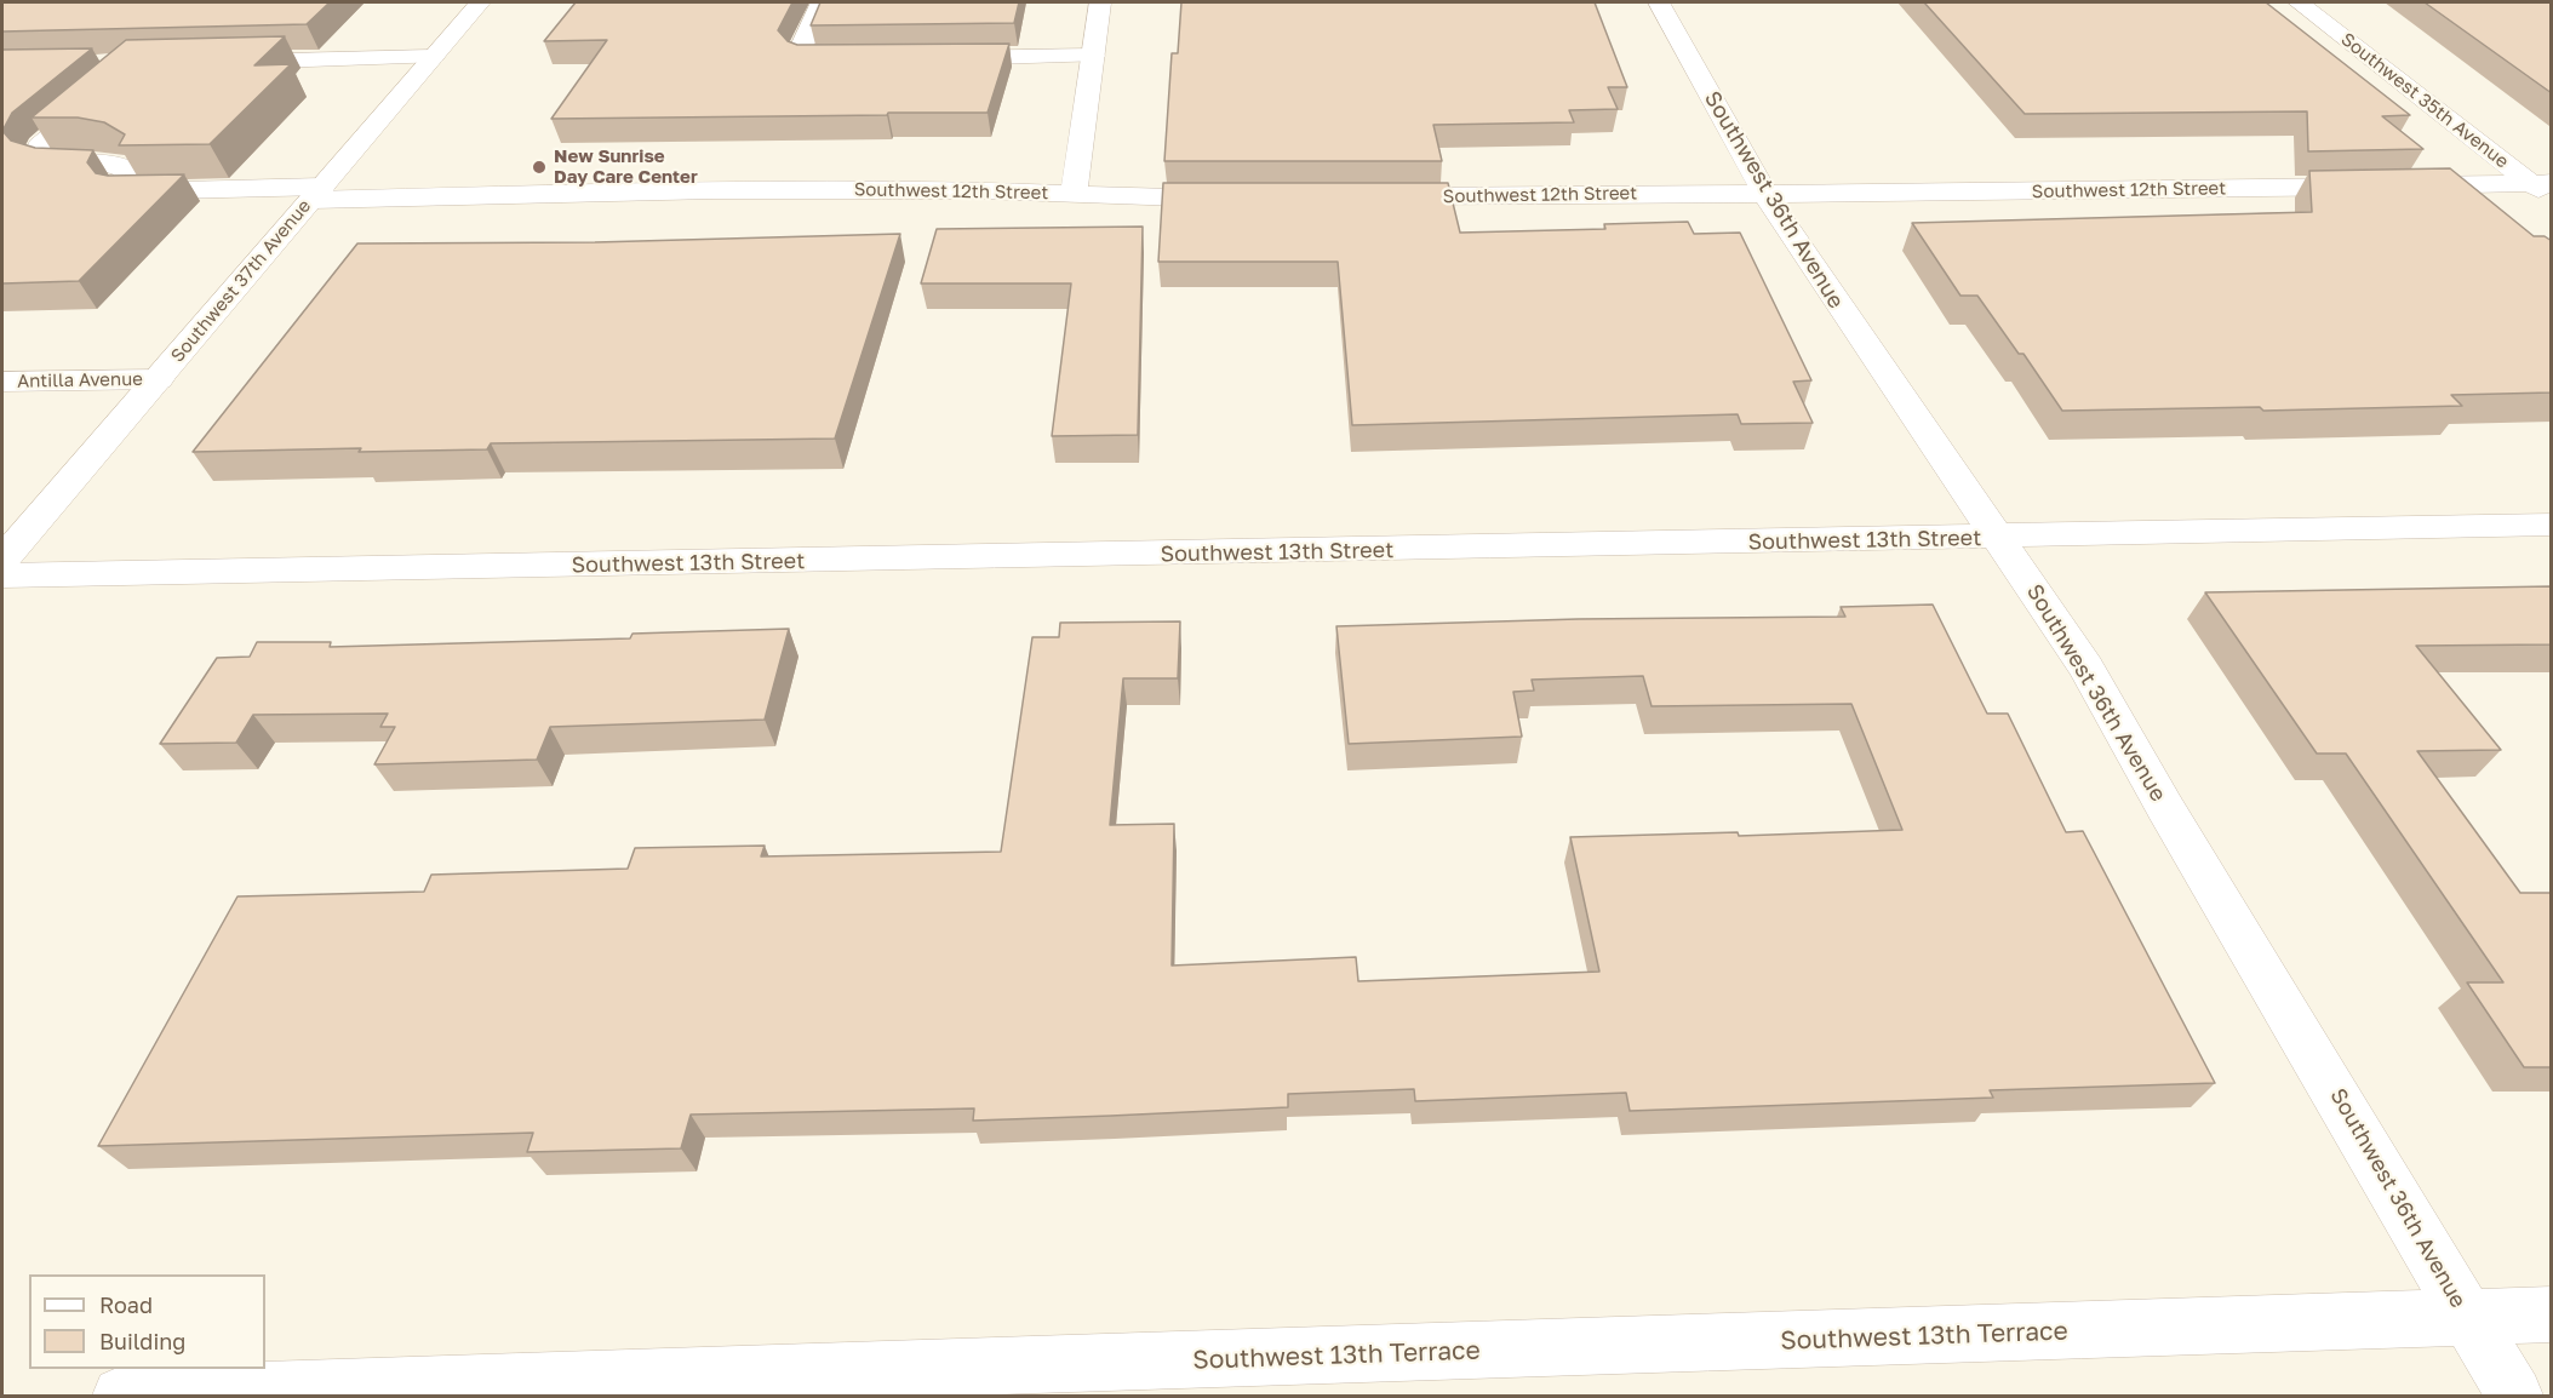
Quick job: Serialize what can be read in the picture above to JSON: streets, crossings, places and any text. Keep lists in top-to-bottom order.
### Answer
{
  "streets": {
    "street": [
      "Southwest 35th Avenue",
      "Southwest 12th Street",
      "Southwest 36th Avenue",
      "Southwest 37th Avenue",
      "Antilla Avenue",
      "Southwest 13th Street",
      "Southwest 13th Terrace"
    ]
  },
  "crossings": [
    ["Southwest 35th Avenue", "Southwest 12th Street"],
    ["Southwest 12th Street", "Southwest 36th Avenue"],
    ["Southwest 12th Street", "Southwest 37th Avenue"],
    ["Southwest 36th Avenue", "Southwest 13th Street"],
    ["Southwest 36th Avenue", "Southwest 13th Terrace"],
    ["Southwest 37th Avenue", "Antilla Avenue"]
  ],
  "places": ["New Sunrise Day Care Center"],
  "legend": ["Road", "Building"]
}
